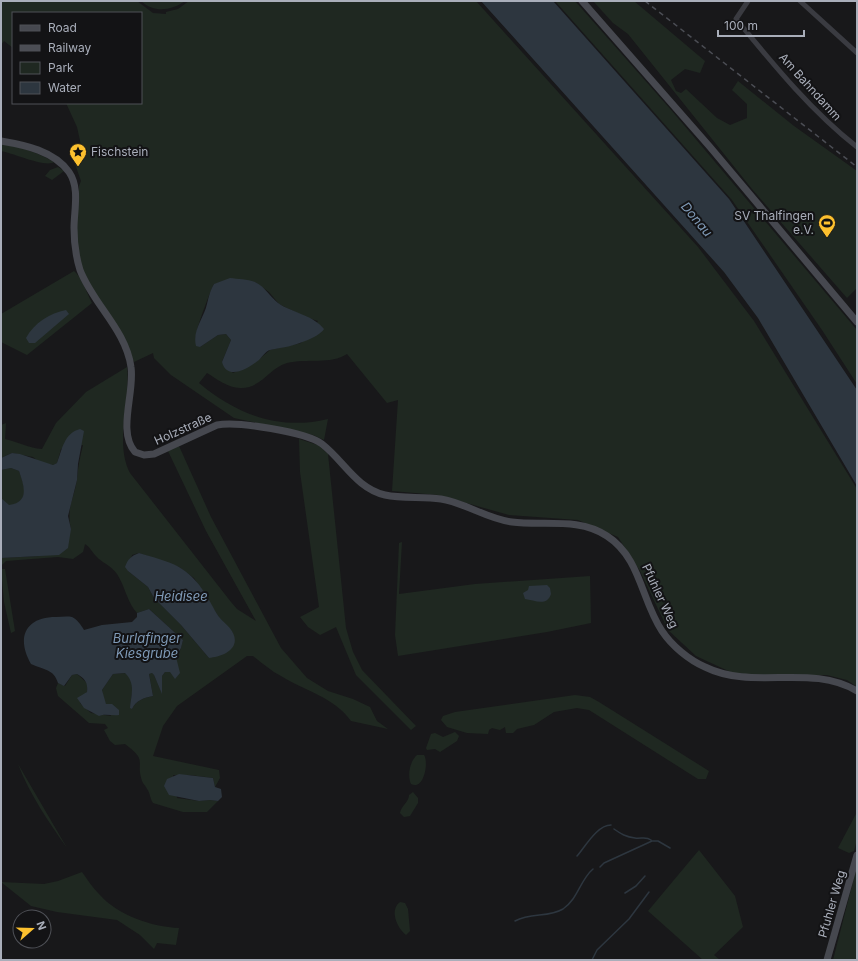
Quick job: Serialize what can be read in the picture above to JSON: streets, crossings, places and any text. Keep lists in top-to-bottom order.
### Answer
{
  "streets": {
    "street": ["Am Bahndamm", "Holzstraße", "Pfuhler Weg"]
  },
  "crossings": [
    ["Holzstraße", "Pfuhler Weg"]
  ],
  "water": ["Donau", "Heidisee", "Burlafinger Kiesgrube"],
  "places": {
    "place": ["Fischstein"],
    "sports": ["SV Thalfingen e.V."]
  },
  "legend": [
    "Road",
    "Railway",
    "Park",
    "Water"
  ],
  "scale_bar": "100 m",
  "north": "right"
}
